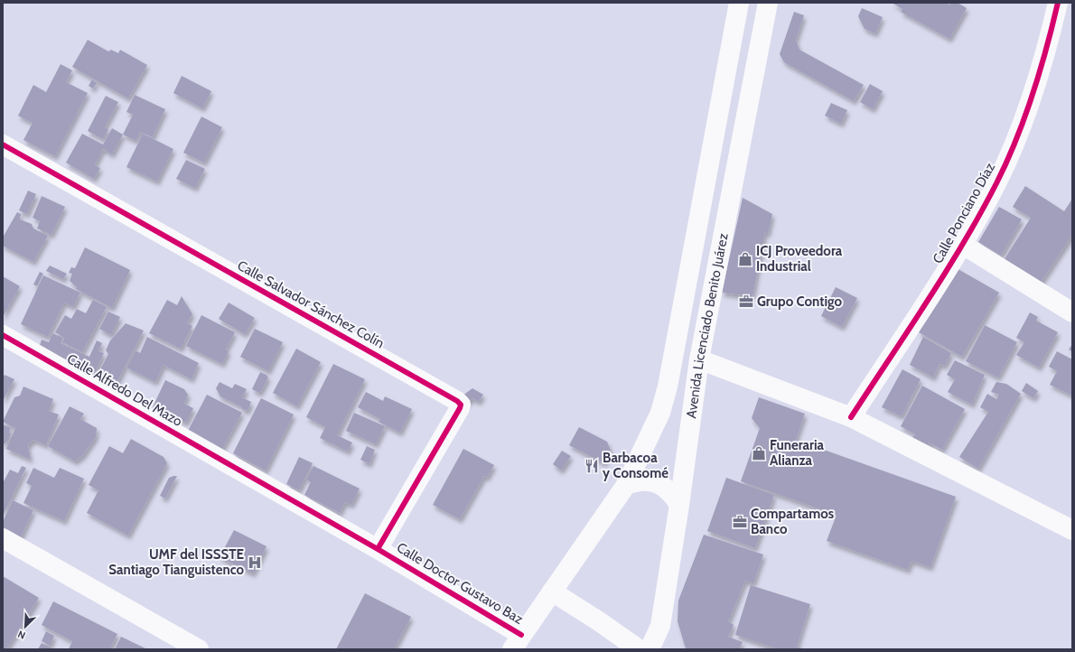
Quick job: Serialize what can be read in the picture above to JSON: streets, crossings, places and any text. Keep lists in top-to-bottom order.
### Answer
{
  "streets": {
    "street": [
      "Calle Ponciano Díaz",
      "Calle Salvador Sánchez Colín",
      "Avenida Licenciado Benito Juárez",
      "Calle Alfredo Del Mazo",
      "Calle Doctor Gustavo Baz"
    ]
  },
  "crossings": [
    ["Calle Salvador Sánchez Colín", "Calle Doctor Gustavo Baz"],
    ["Avenida Licenciado Benito Juárez", "Calle Doctor Gustavo Baz"],
    ["Calle Alfredo Del Mazo", "Calle Doctor Gustavo Baz"]
  ],
  "places": {
    "shop": ["ICJ Proveedora Industrial", "Funeraria Alianza"],
    "office": ["Grupo Contigo", "Compartamos Banco"],
    "restaurant": ["Barbacoa y Consomé"],
    "hospital": ["UMF del ISSSTE Santiago Tianguistenco"]
  },
  "north": "bottom left"
}
